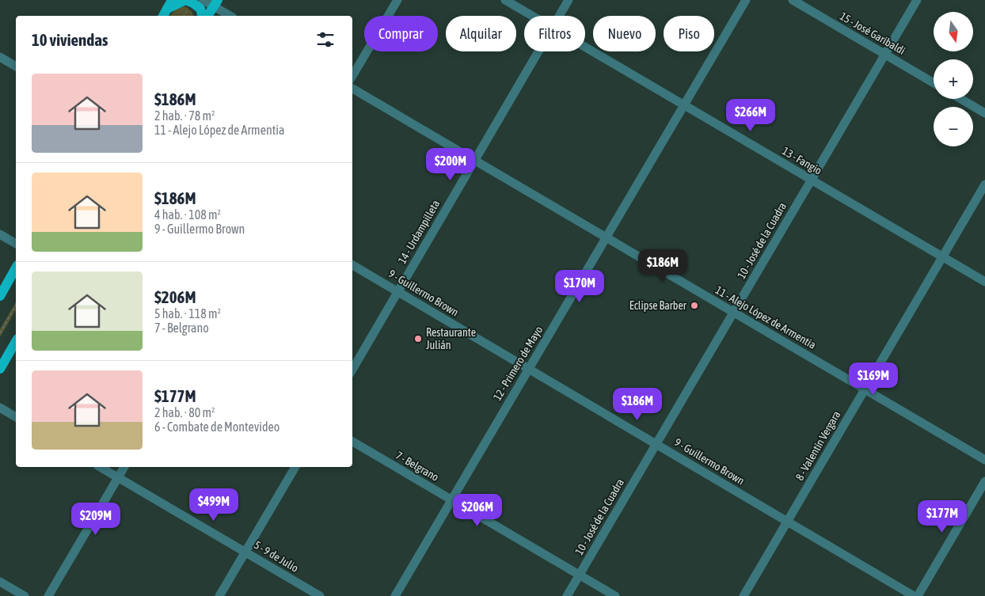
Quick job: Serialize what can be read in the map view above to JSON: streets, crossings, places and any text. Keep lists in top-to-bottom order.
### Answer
{
  "streets": {
    "street": [
      "15 - José Garibaldi",
      "13 - Fangio",
      "14 - Urdampilleta",
      "10 - José de la Cuadra",
      "9 - Guillermo Brown",
      "11 - Alejo López de Armentia",
      "12 - Primero de Mayo",
      "8 - Valentín Vergara",
      "7 - Belgrano",
      "5 - 9 de Julio"
    ]
  },
  "crossings": [
    ["15 - José Garibaldi", "10 - José de la Cuadra"],
    ["13 - Fangio", "10 - José de la Cuadra"],
    ["13 - Fangio", "12 - Primero de Mayo"],
    ["13 - Fangio", "8 - Valentín Vergara"],
    ["14 - Urdampilleta", "9 - Guillermo Brown"],
    ["14 - Urdampilleta", "11 - Alejo López de Armentia"],
    ["10 - José de la Cuadra", "9 - Guillermo Brown"],
    ["10 - José de la Cuadra", "11 - Alejo López de Armentia"],
    ["10 - José de la Cuadra", "7 - Belgrano"],
    ["9 - Guillermo Brown", "12 - Primero de Mayo"],
    ["9 - Guillermo Brown", "8 - Valentín Vergara"],
    ["11 - Alejo López de Armentia", "12 - Primero de Mayo"],
    ["11 - Alejo López de Armentia", "8 - Valentín Vergara"],
    ["12 - Primero de Mayo", "7 - Belgrano"]
  ],
  "places": ["Eclipse Barber", "Restaurante Julián"],
  "north": "bottom",
  "page": {
    "map_buttons": ["+", "−"],
    "chip": [
      "Comprar",
      "Alquilar",
      "Filtros",
      "Nuevo",
      "Piso"
    ],
    "heading": "10 viviendas",
    "list": [
      {
        "name": "$186M",
        "note": "2 hab. · 78 m² · 11 - Alejo López de Armentia"
      },
      {
        "name": "$186M",
        "note": "4 hab. · 108 m² · 9 - Guillermo Brown"
      },
      {
        "name": "$206M",
        "note": "5 hab. · 118 m² · 7 - Belgrano"
      },
      {
        "name": "$177M",
        "note": "2 hab. · 80 m² · 6 - Combate de Montevideo"
      }
    ],
    "price": [
      "$266M",
      "$200M",
      "$186M",
      "$170M",
      "$169M",
      "$186M",
      "$499M",
      "$206M",
      "$177M",
      "$209M"
    ]
  }
}
